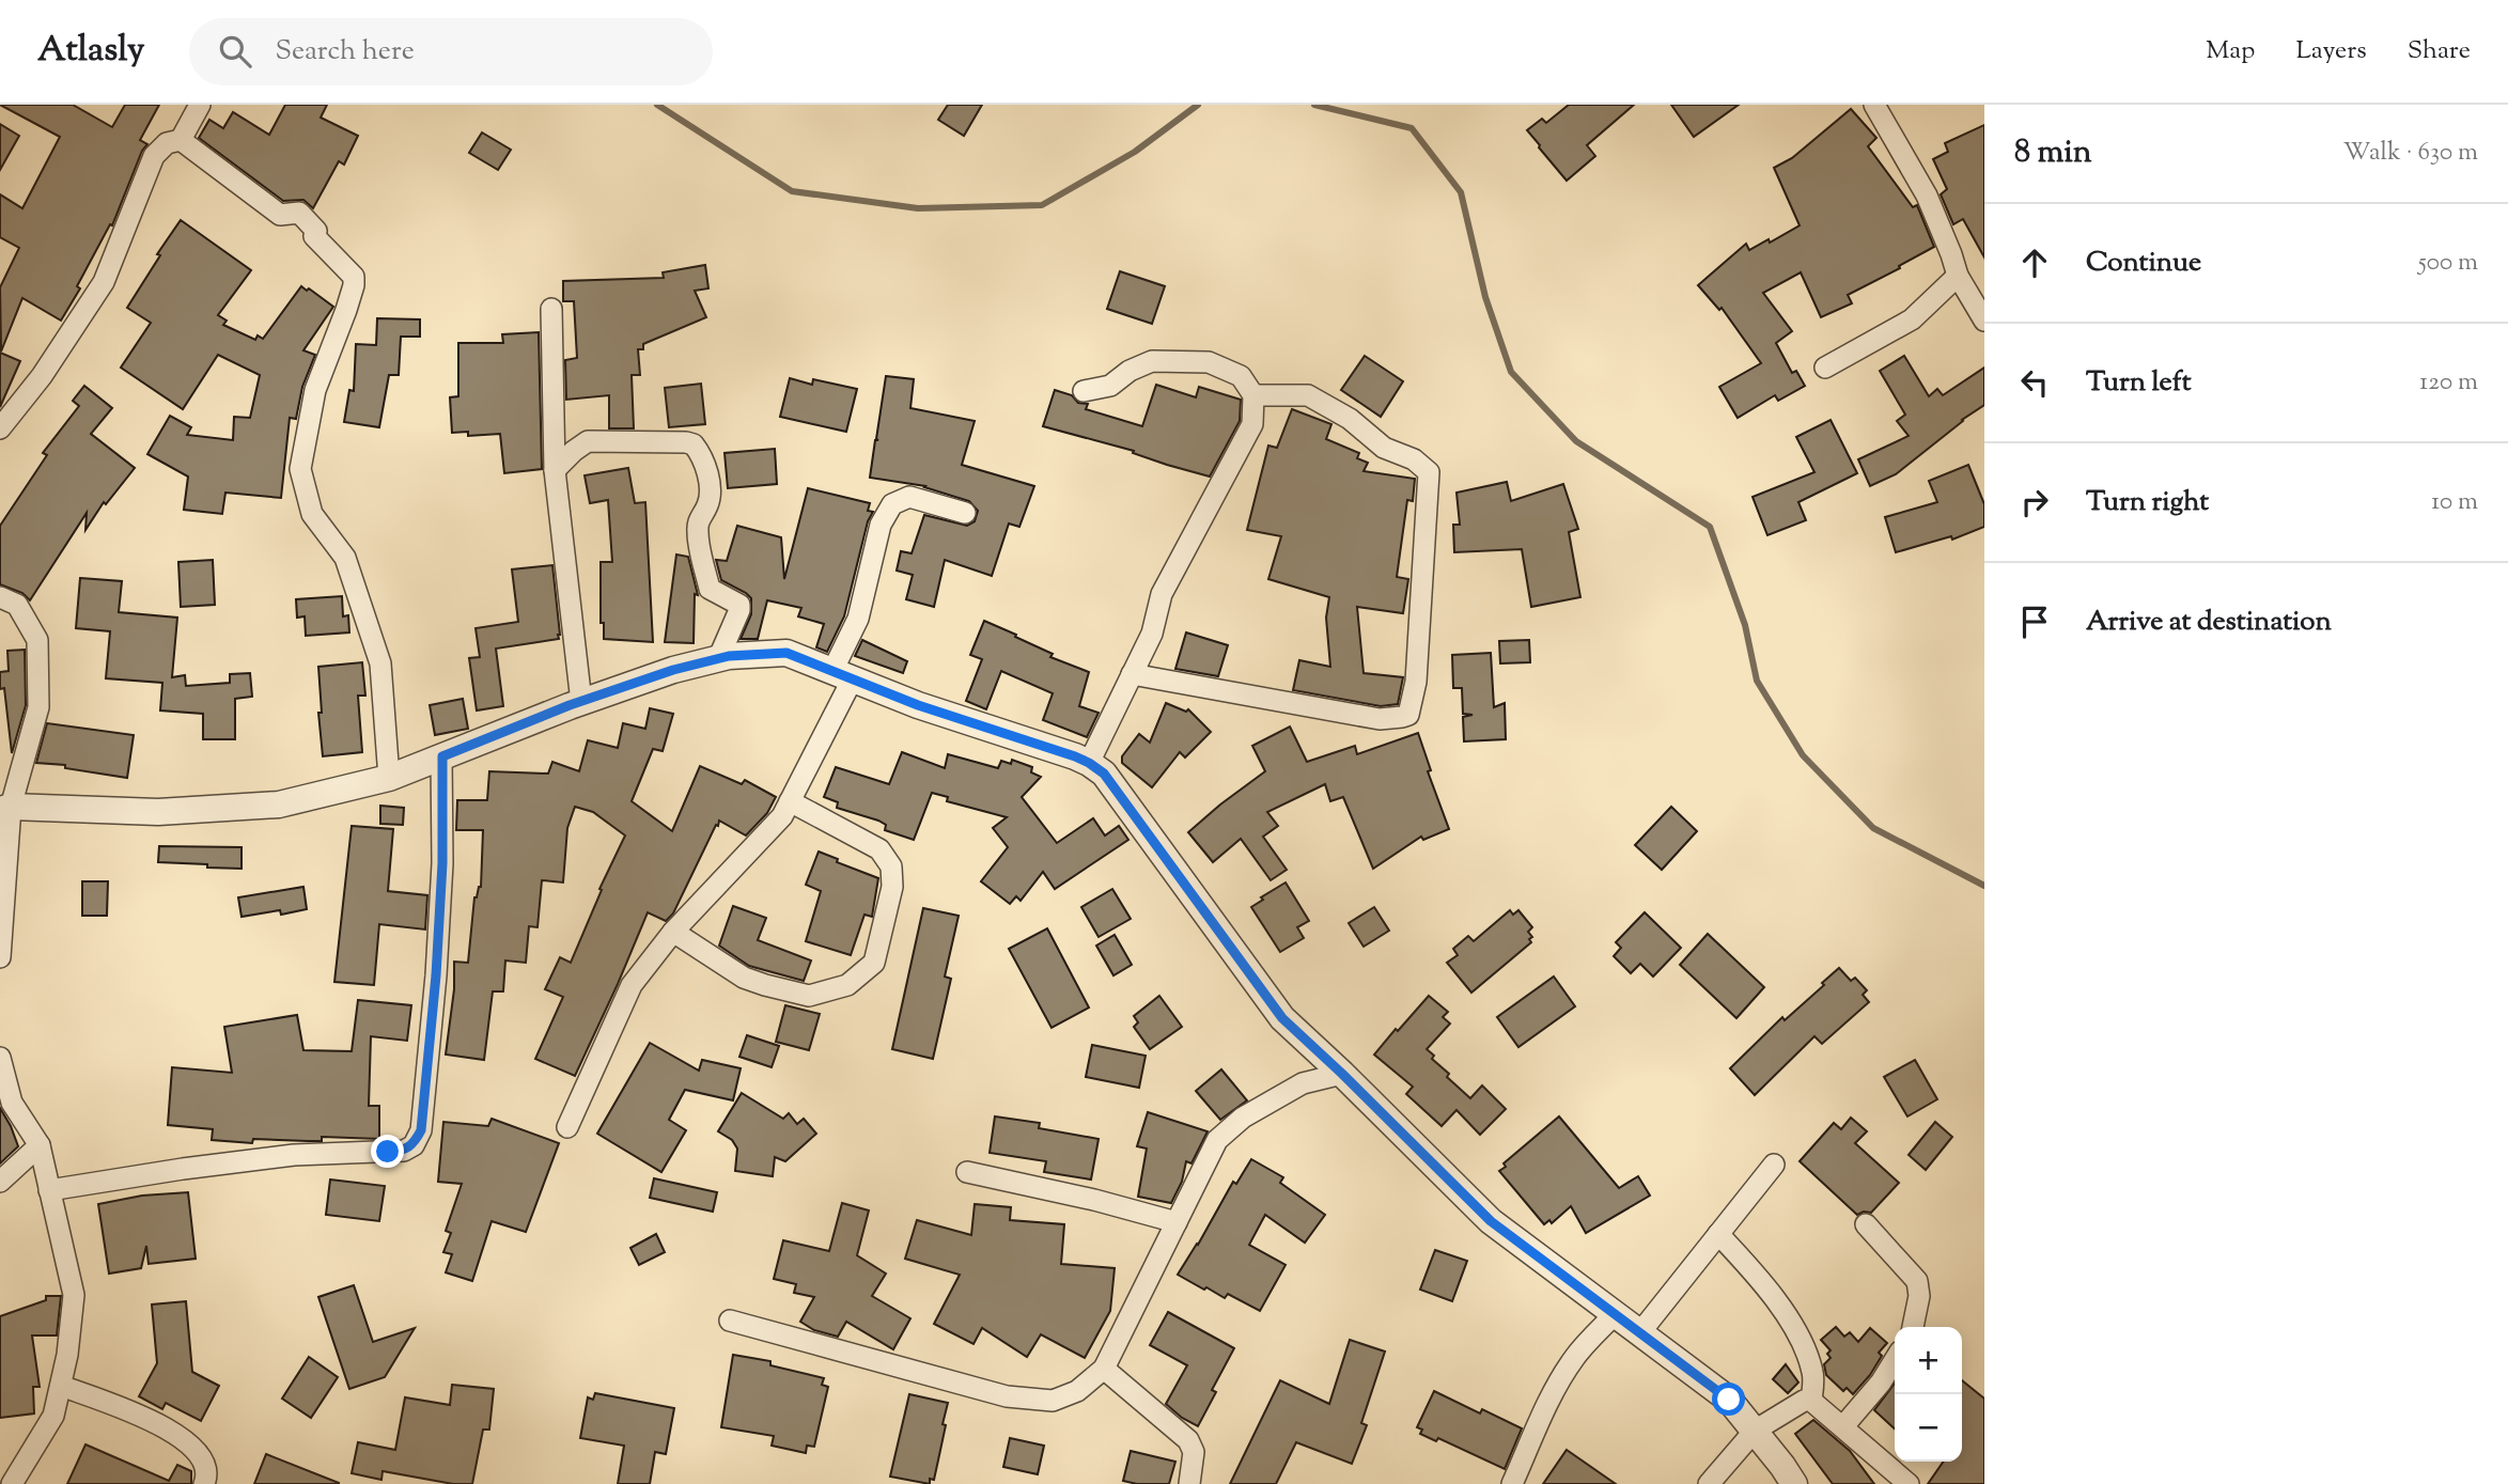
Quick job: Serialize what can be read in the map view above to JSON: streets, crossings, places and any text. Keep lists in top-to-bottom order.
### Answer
{
  "page": {
    "header": "Atlasly",
    "search": "Search here",
    "nav": ["Map", "Layers", "Share"],
    "heading": ["8 min", "Walk · 630 m"],
    "list": [
      ["Continue", "500 m"],
      ["Turn left", "120 m"],
      ["Turn right", "10 m"],
      "Arrive at destination"
    ],
    "map_buttons": ["+", "−"]
  }
}
